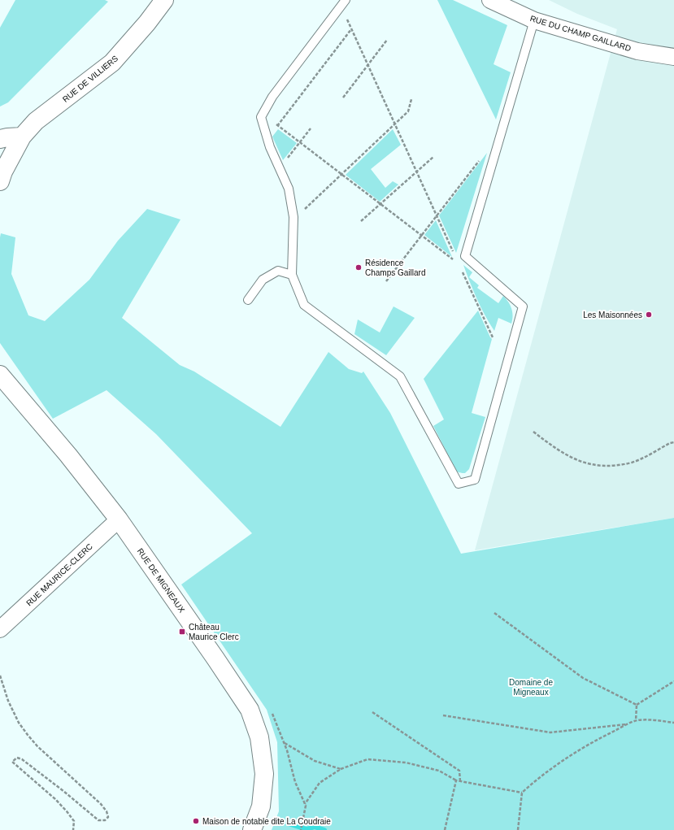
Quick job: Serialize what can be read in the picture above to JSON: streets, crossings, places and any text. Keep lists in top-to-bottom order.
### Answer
{
  "streets": {
    "street": [
      "RUE DU CHAMP GAILLARD",
      "RUE DE VILLIERS",
      "RUE MAURICE-CLERC",
      "RUE DE MIGNEAUX"
    ]
  },
  "crossings": [
    ["RUE MAURICE-CLERC", "RUE DE MIGNEAUX"]
  ],
  "parks": ["Domaine de Migneaux"],
  "places": {
    "other": ["Résidence Champs Gaillard", "Les Maisonnées", "Maison de notable dite La Coudraie"],
    "transit": ["Château Maurice Clerc"]
  }
}
